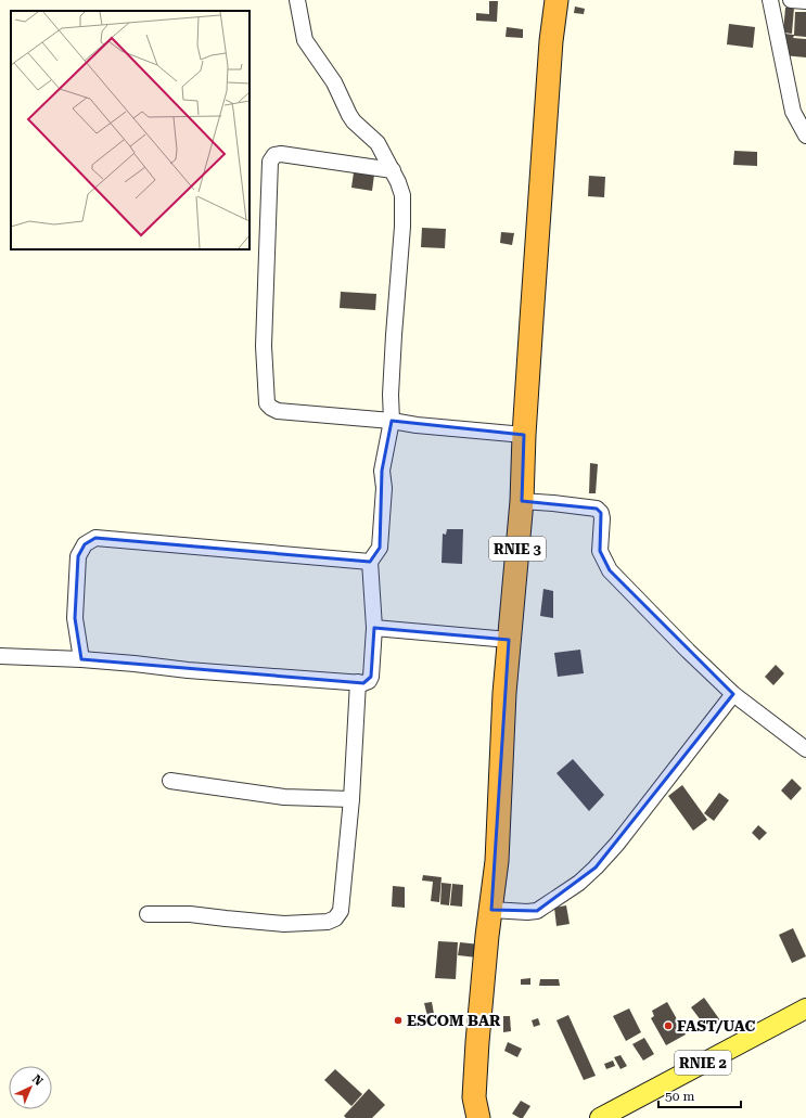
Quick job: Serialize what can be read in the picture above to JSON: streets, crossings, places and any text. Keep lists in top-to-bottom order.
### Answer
{
  "streets": {
    "highway": ["RNIE 3"],
    "main road": ["RNIE 2"]
  },
  "places": ["ESCOM BAR", "FAST/UAC"],
  "scale_bar": "50 m",
  "north": "top right"
}
